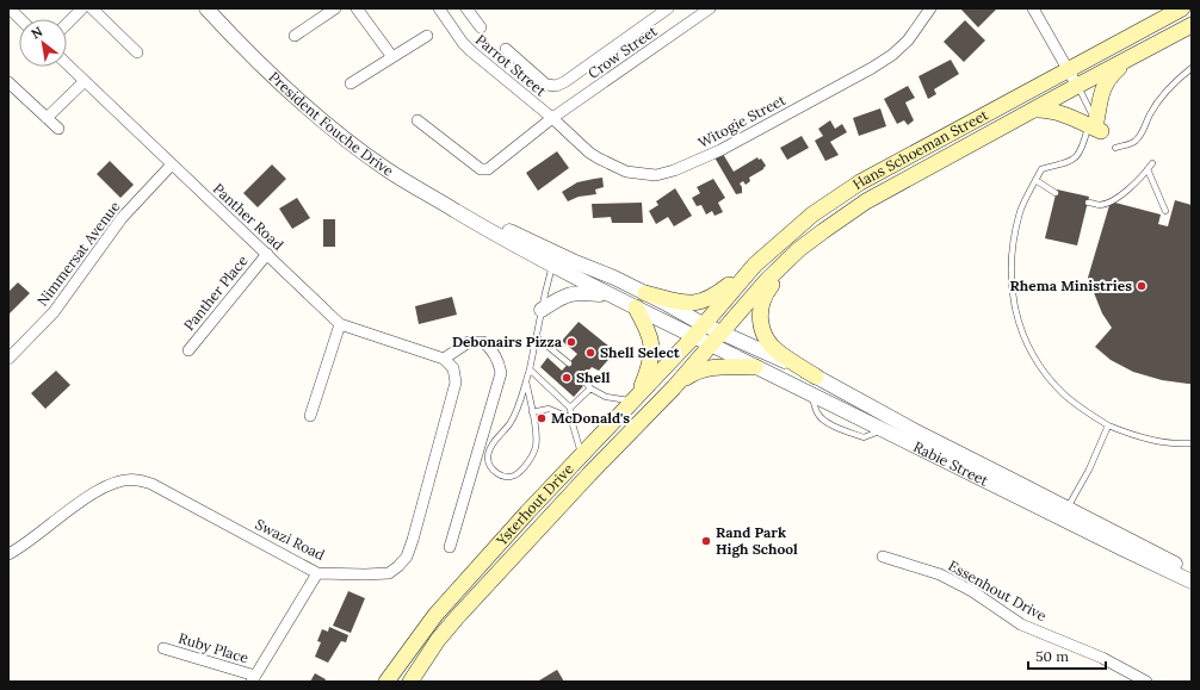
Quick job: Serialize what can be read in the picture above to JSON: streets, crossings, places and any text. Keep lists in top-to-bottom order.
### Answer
{
  "streets": {
    "main road": ["Hans Schoeman Street", "Ysterhout Drive"],
    "street": [
      "Crow Street",
      "Parrot Street",
      "Witogie Street",
      "President Fouche Drive",
      "Panther Road",
      "Nimmersat Avenue",
      "Panther Place",
      "Rabie Street",
      "Swazi Road",
      "Essenhout Drive",
      "Ruby Place"
    ]
  },
  "crossings": [
    ["Crow Street", "Parrot Street"],
    ["Crow Street", "Witogie Street"],
    ["Parrot Street", "Witogie Street"],
    ["President Fouche Drive", "Hans Schoeman Street"],
    ["President Fouche Drive", "Rabie Street"],
    ["President Fouche Drive", "Ysterhout Drive"],
    ["Hans Schoeman Street", "Rabie Street"],
    ["Hans Schoeman Street", "Ysterhout Drive"],
    ["Panther Road", "Nimmersat Avenue"],
    ["Panther Road", "Panther Place"],
    ["Panther Road", "Swazi Road"],
    ["Rabie Street", "Ysterhout Drive"]
  ],
  "places": [
    "Rhema Ministries",
    "Debonairs Pizza",
    "Shell Select",
    "Shell",
    "McDonald's",
    "Rand Park High School"
  ],
  "scale_bar": "50 m",
  "north": "top left"
}
